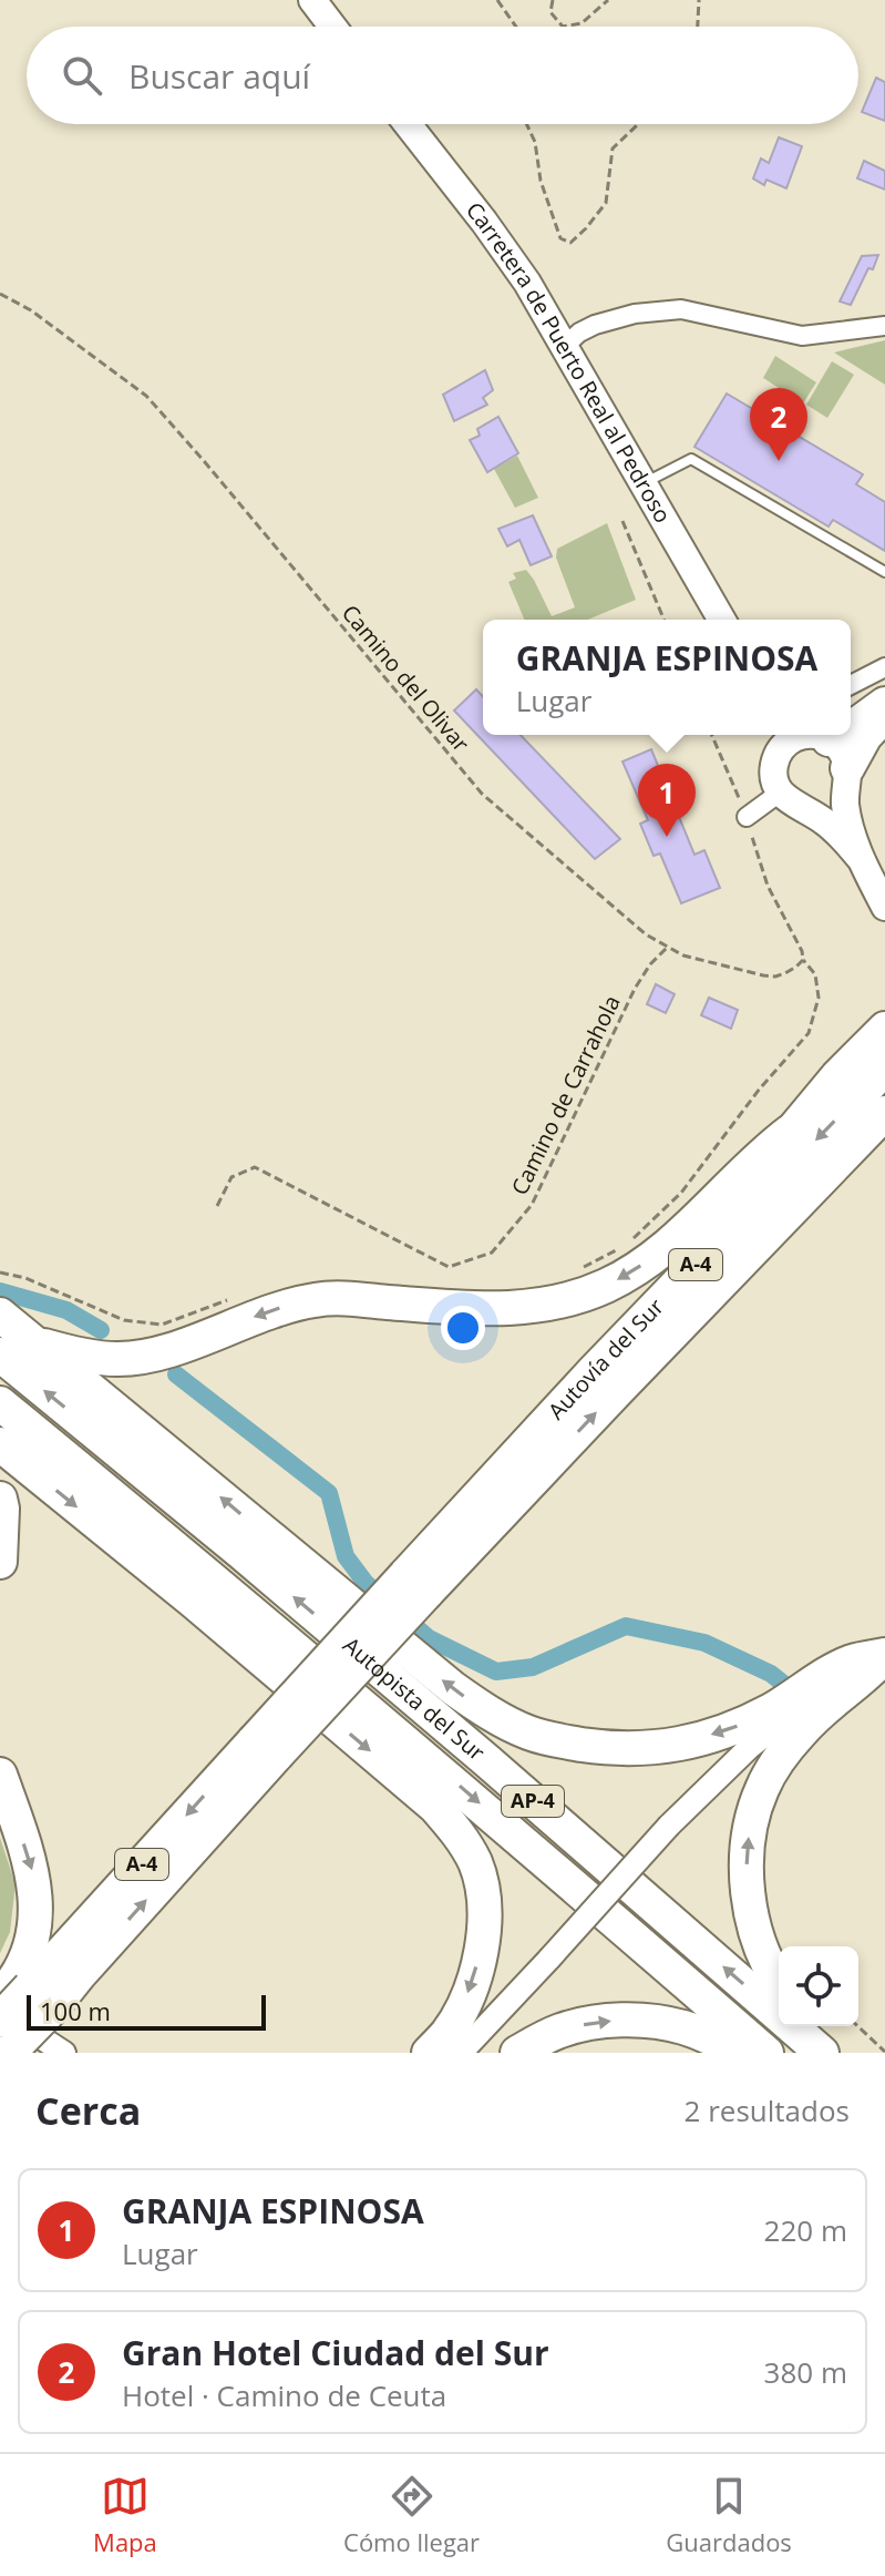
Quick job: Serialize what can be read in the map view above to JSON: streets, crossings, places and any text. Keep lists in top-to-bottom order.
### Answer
{
  "streets": {
    "highway": [
      "A-4",
      "Autovía del Sur",
      "Autopista del Sur",
      "AP-4"
    ],
    "main road": ["Carretera de Puerto Real al Pedroso"],
    "path": ["Camino del Olivar", "Camino de Carrahola"]
  },
  "crossings": [
    ["Camino del Olivar", "Camino de Carrahola"],
    ["A-4", "Autovía del Sur"]
  ],
  "scale_bar": "100 m",
  "page": {
    "search": "Buscar aquí",
    "pins": ["2", "1"],
    "popup": ["GRANJA ESPINOSA", "Lugar"],
    "scale": "100 m",
    "heading": ["Cerca", "2 resultados"],
    "list": [
      {
        "mark": "1",
        "name": "GRANJA ESPINOSA",
        "note": "Lugar",
        "value": "220 m"
      },
      {
        "mark": "2",
        "name": "Gran Hotel Ciudad del Sur",
        "note": "Hotel · Camino de Ceuta",
        "value": "380 m"
      }
    ],
    "nav": ["Mapa", "Cómo llegar", "Guardados"]
  }
}
